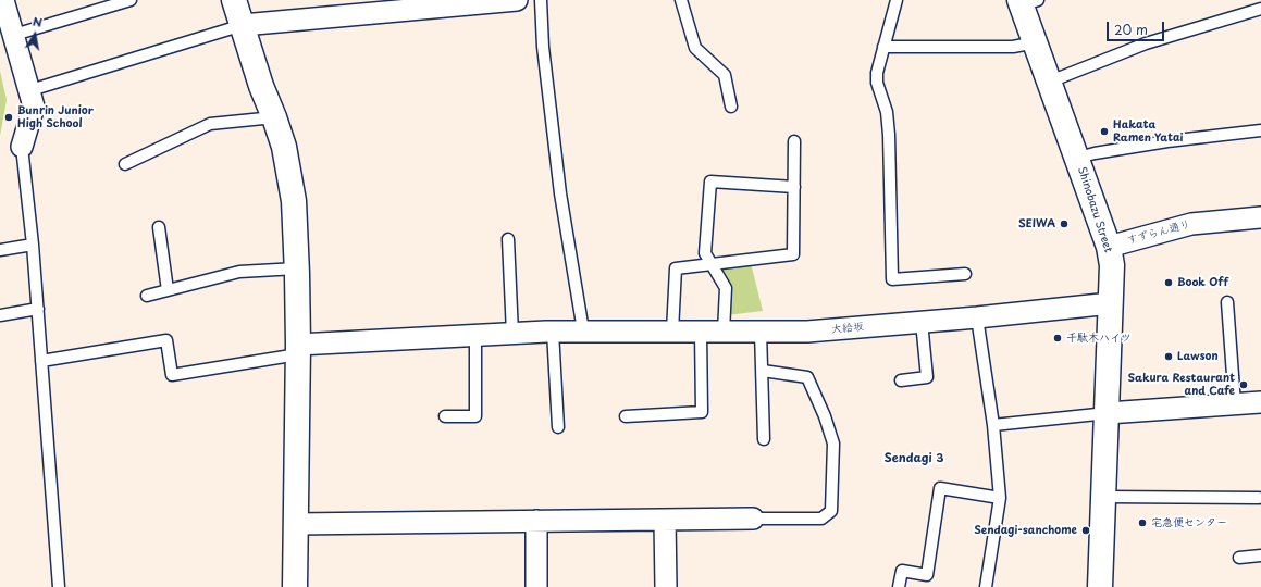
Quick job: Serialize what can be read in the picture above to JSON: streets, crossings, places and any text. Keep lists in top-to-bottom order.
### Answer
{
  "streets": {
    "main road": ["Shinobazu Street"],
    "street": ["すずらん通り", "大給坂"]
  },
  "crossings": [
    ["Shinobazu Street", "すずらん通り"],
    ["Shinobazu Street", "大給坂"]
  ],
  "districts": ["Sendagi 3"],
  "places": [
    "Bunrin Junior High School",
    "Hakata Ramen Yatai",
    "SEIWA",
    "Book Off",
    "千駄木ハイツ",
    "Lawson",
    "Sakura Restaurant and Cafe",
    "宅急便センター",
    "Sendagi-sanchome"
  ],
  "scale_bar": "20 m",
  "north": "top"
}
